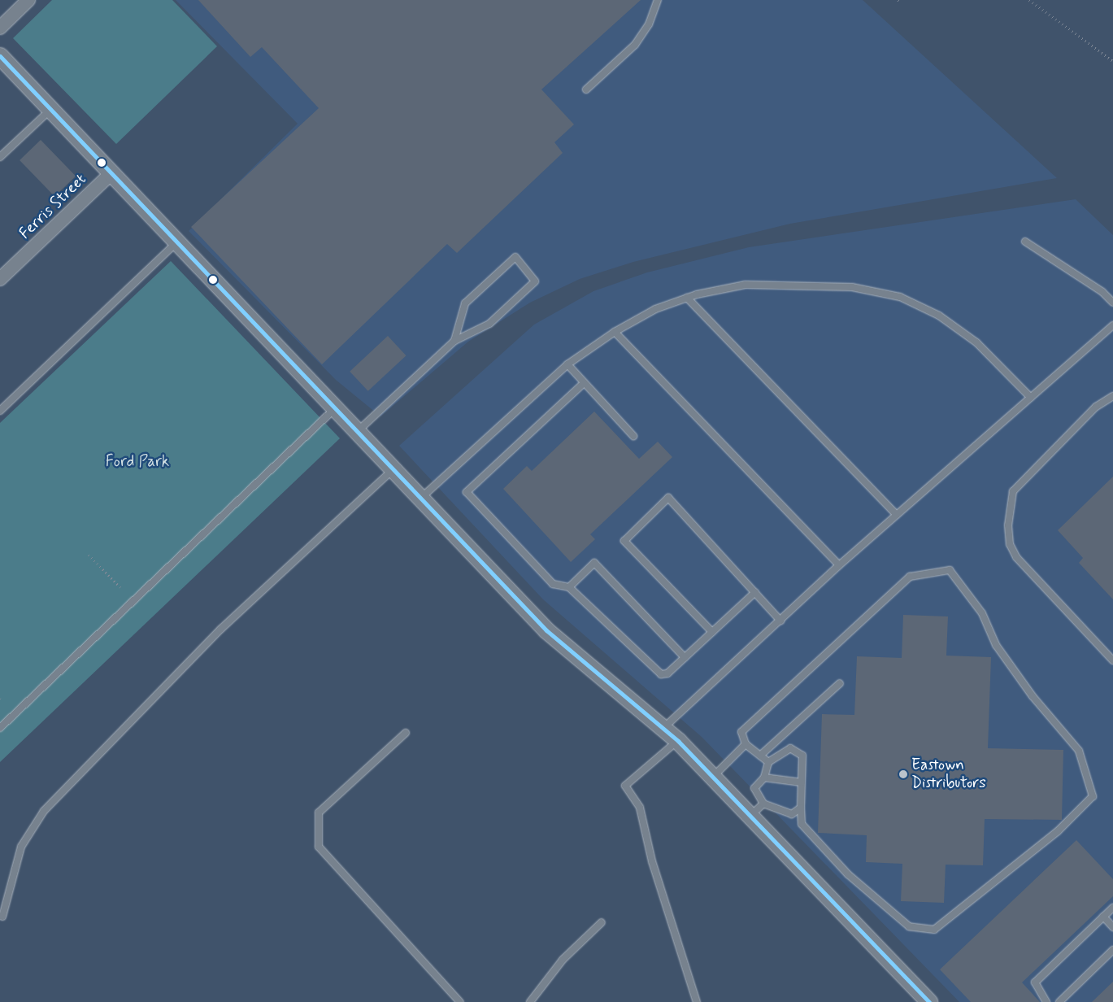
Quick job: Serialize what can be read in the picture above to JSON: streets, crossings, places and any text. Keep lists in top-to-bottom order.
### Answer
{
  "streets": {
    "street": ["Ferris Street"]
  },
  "parks": ["Ford Park"],
  "places": ["Eastown Distributors"]
}
